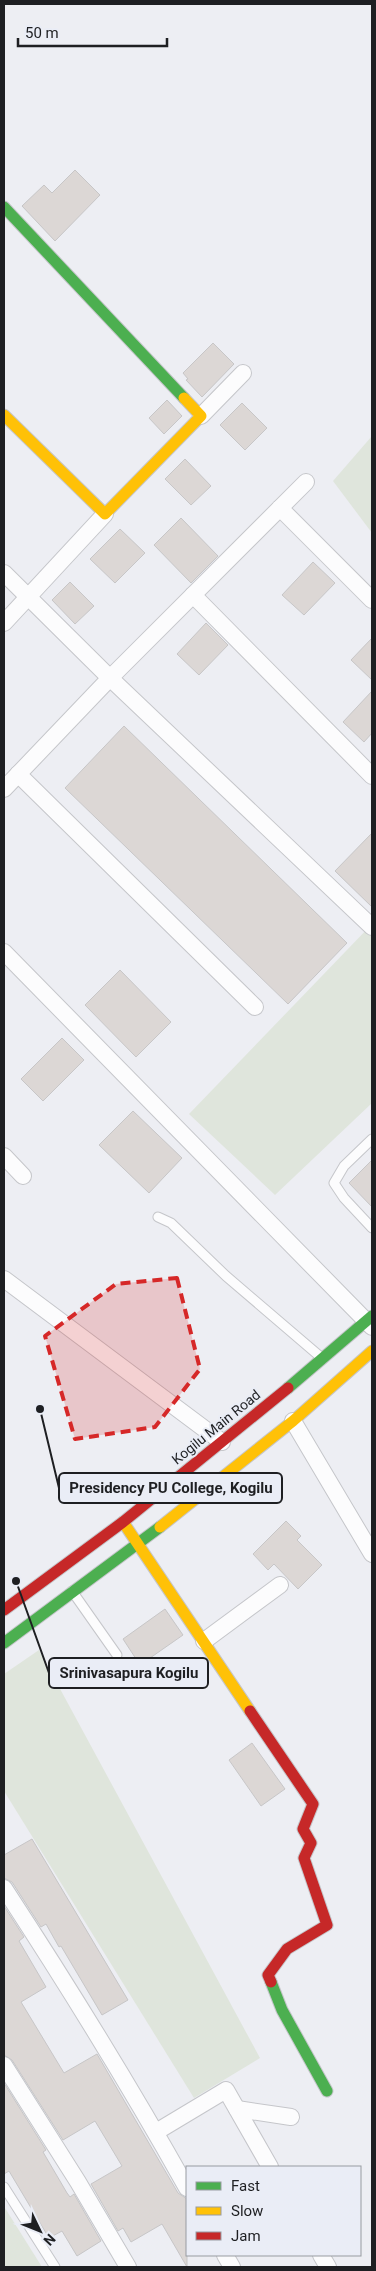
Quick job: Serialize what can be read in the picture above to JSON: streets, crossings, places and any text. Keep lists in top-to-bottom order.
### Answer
{
  "streets": {
    "street": ["Kogilu Main Road"]
  },
  "places": ["Presidency PU College, Kogilu", "Srinivasapura Kogilu"],
  "legend": ["Fast", "Slow", "Jam"],
  "scale_bar": "50 m",
  "north": "bottom right"
}
